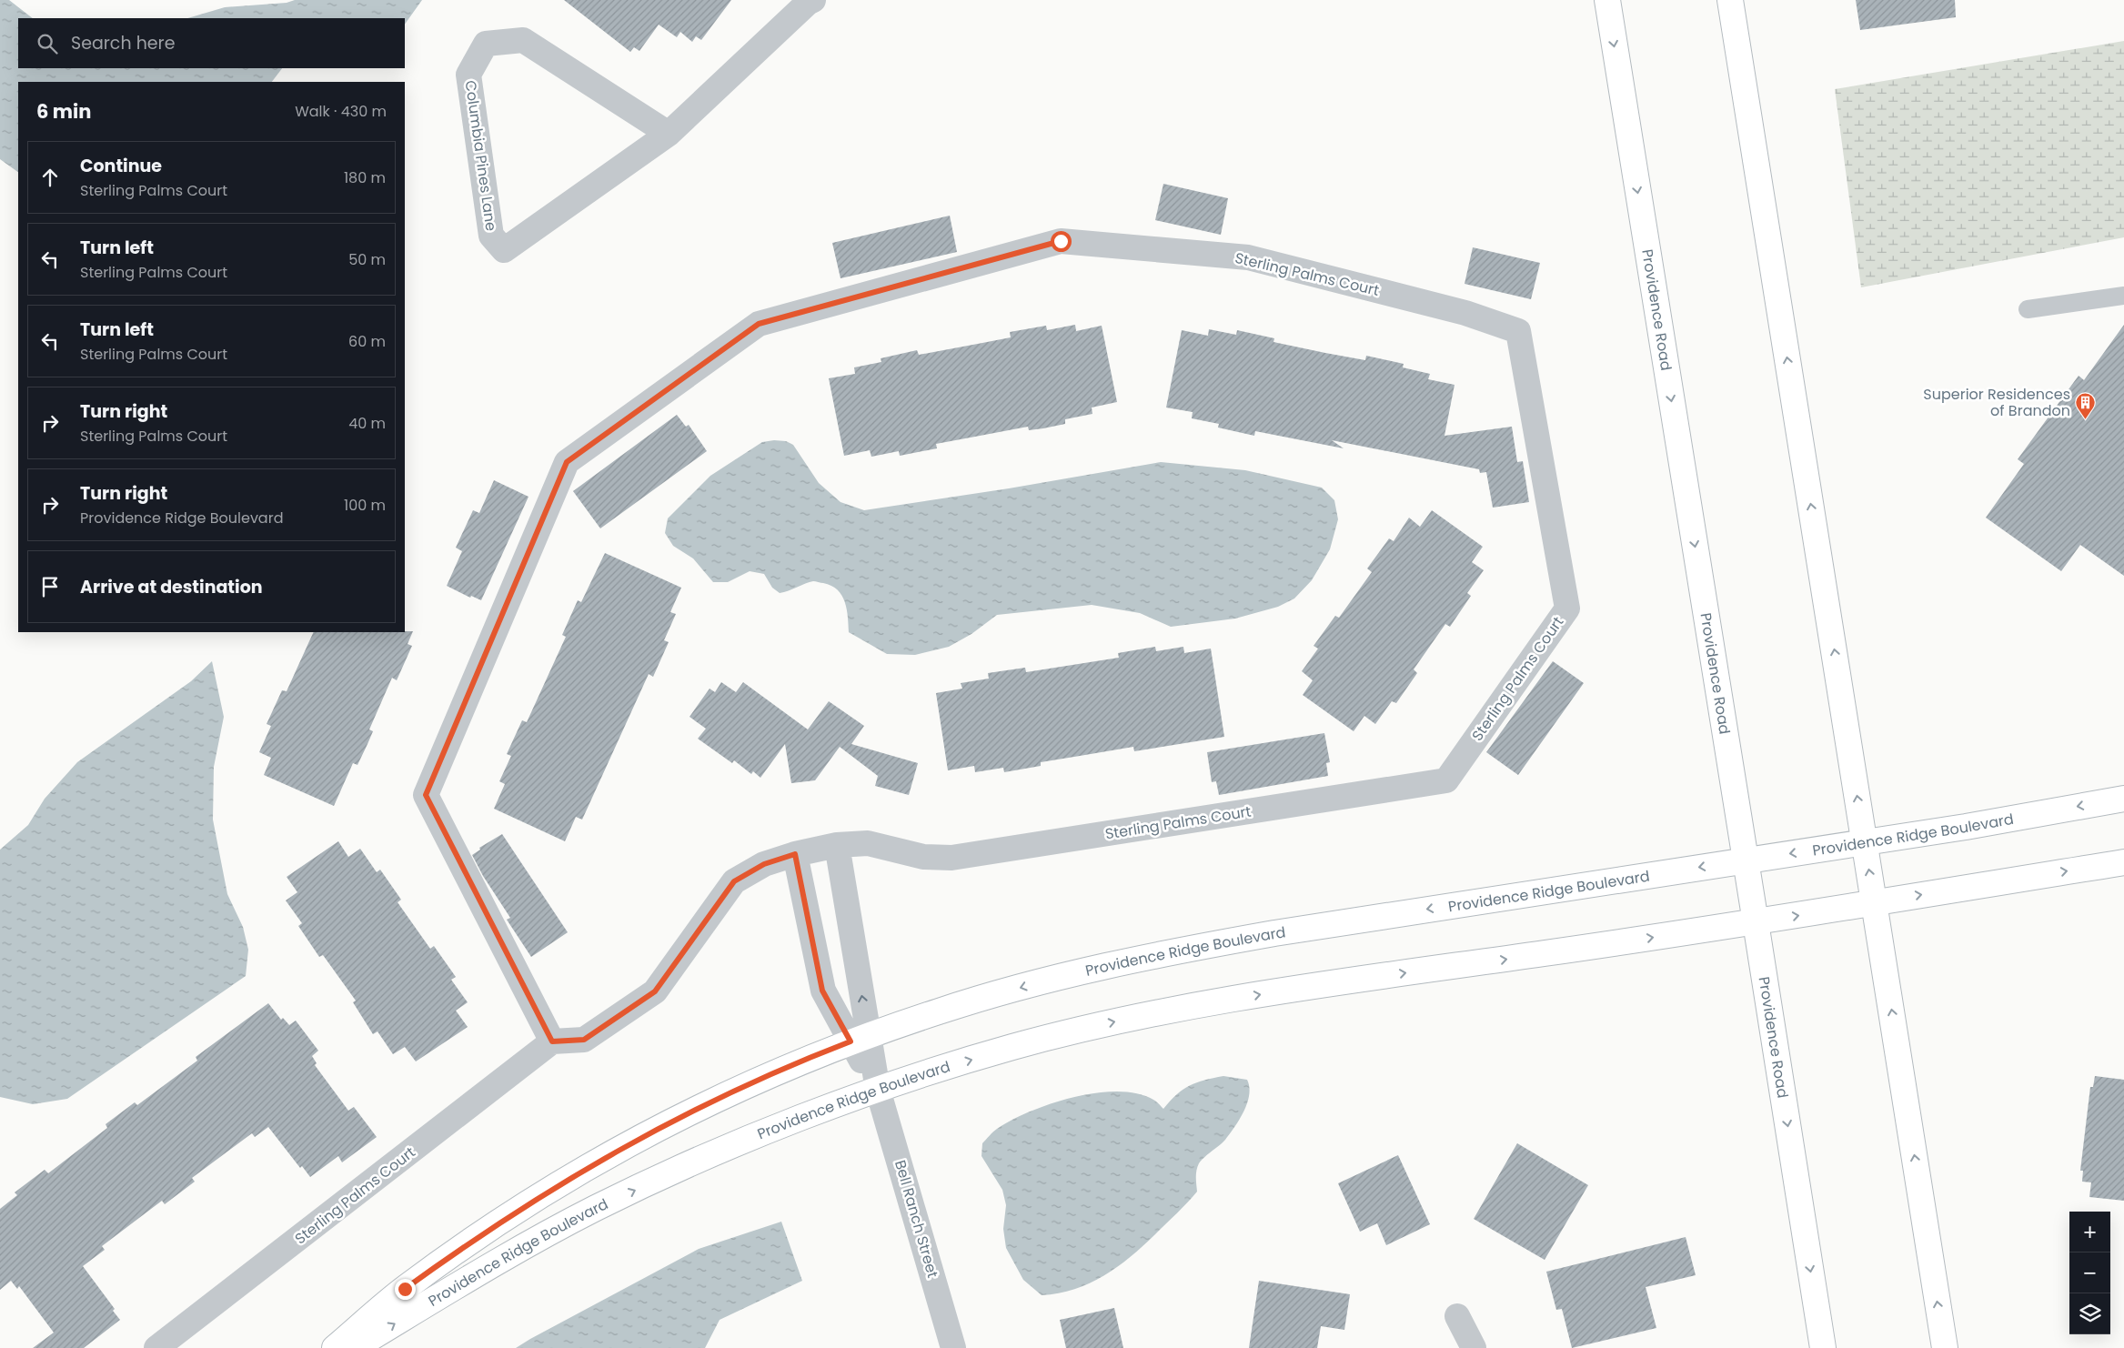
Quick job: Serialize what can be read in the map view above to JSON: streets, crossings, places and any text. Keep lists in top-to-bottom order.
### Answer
{
  "streets": {
    "street": [
      "Columbia Pines Lane",
      "Sterling Palms Court",
      "Providence Road",
      "Providence Ridge Boulevard",
      "Bell Ranch Street"
    ]
  },
  "crossings": [
    ["Providence Road", "Providence Ridge Boulevard"],
    ["Providence Ridge Boulevard", "Bell Ranch Street"]
  ],
  "places": {
    "building": ["Superior Residences of Brandon"]
  },
  "page": {
    "search": "Search here",
    "heading": ["6 min", "Walk · 430 m"],
    "list": [
      ["Continue", "Sterling Palms Court", "180 m"],
      ["Turn left", "Sterling Palms Court", "50 m"],
      ["Turn left", "Sterling Palms Court", "60 m"],
      ["Turn right", "Sterling Palms Court", "40 m"],
      ["Turn right", "Providence Ridge Boulevard", "100 m"],
      "Arrive at destination"
    ],
    "map_buttons": ["+", "−"]
  }
}
